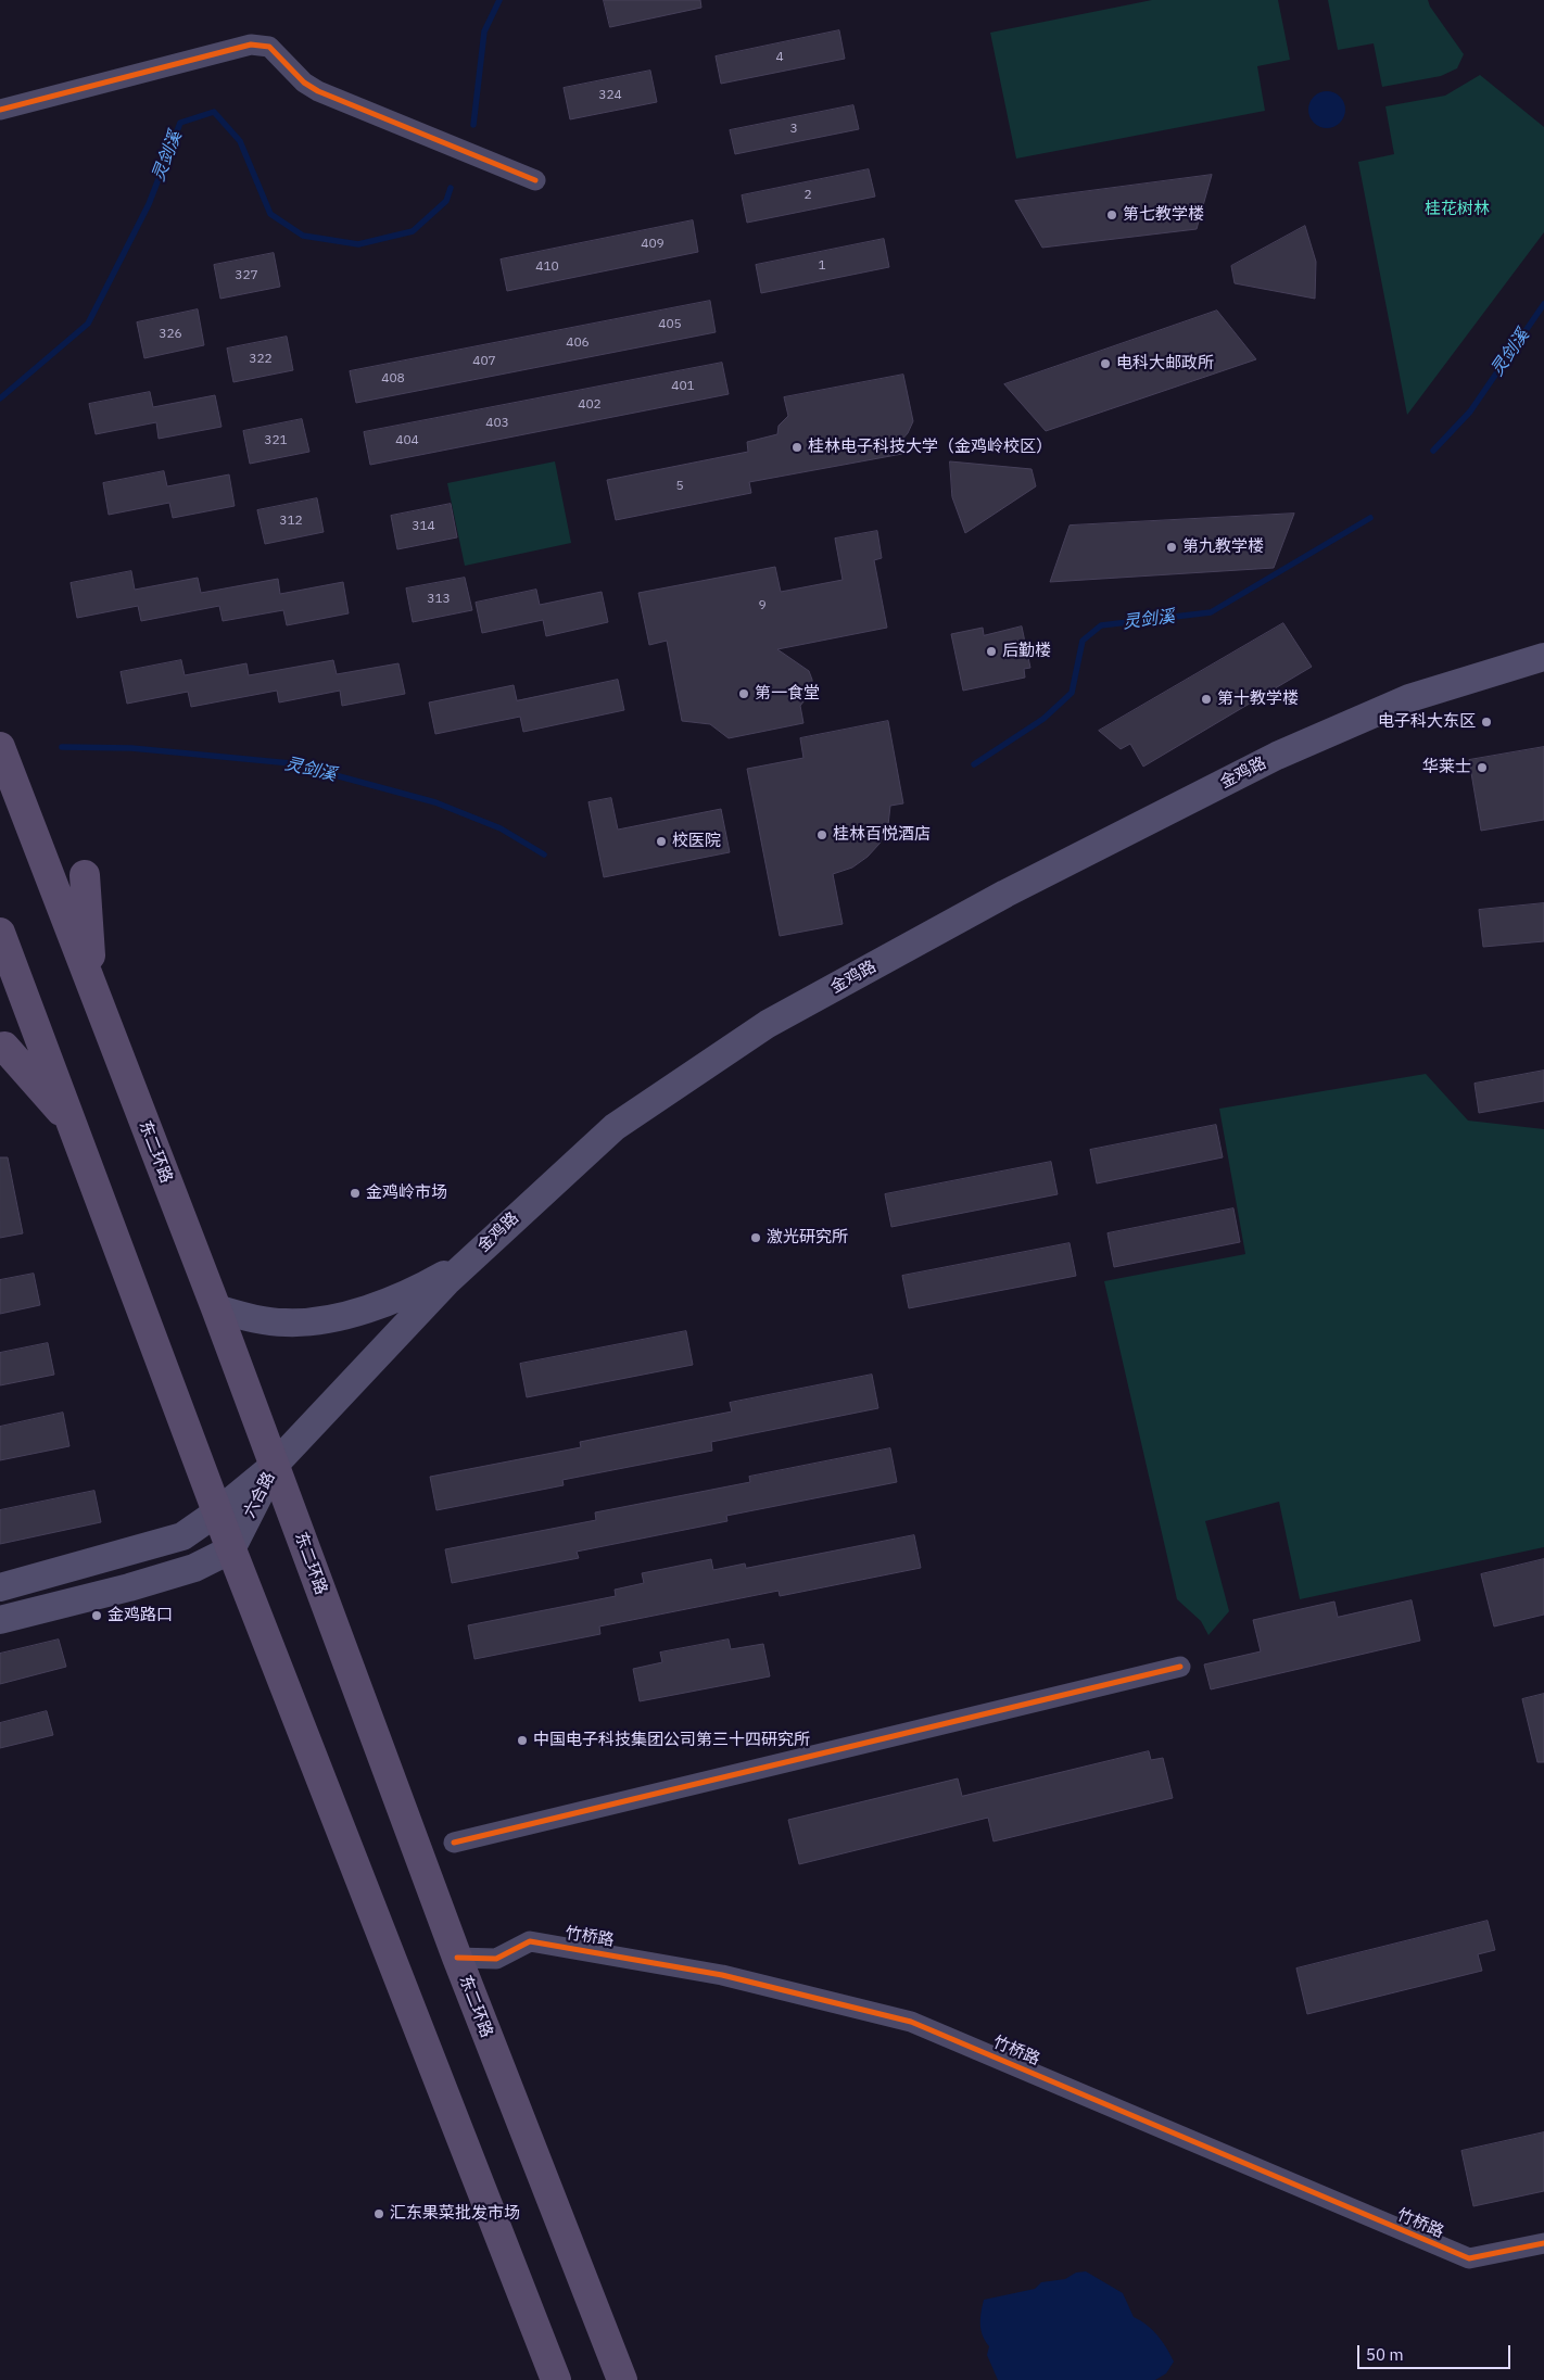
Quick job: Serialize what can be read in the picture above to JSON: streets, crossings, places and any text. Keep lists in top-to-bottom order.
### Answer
{
  "streets": {
    "main road": ["金鸡路", "东二环路", "六合路"],
    "street": ["竹桥路"]
  },
  "crossings": [
    ["金鸡路", "东二环路"],
    ["金鸡路", "六合路"],
    ["东二环路", "六合路"],
    ["东二环路", "竹桥路"]
  ],
  "water": ["灵剑溪"],
  "parks": ["桂花树林"],
  "places": [
    "第七教学楼",
    "电科大邮政所",
    "桂林电子科技大学（金鸡岭校区）",
    "第九教学楼",
    "后勤楼",
    "第一食堂",
    "第十教学楼",
    "电子科大东区",
    "华莱士",
    "桂林百悦酒店",
    "校医院",
    "金鸡岭市场",
    "激光研究所",
    "金鸡路口",
    "中国电子科技集团公司第三十四研究所",
    "汇东果菜批发市场"
  ],
  "house_numbers": [
    "4",
    "324",
    "3",
    "2",
    "409",
    "1",
    "410",
    "327",
    "405",
    "326",
    "406",
    "322",
    "407",
    "408",
    "401",
    "402",
    "403",
    "321",
    "404",
    "5",
    "312",
    "314",
    "313",
    "9"
  ],
  "scale_bar": "50 m"
}
